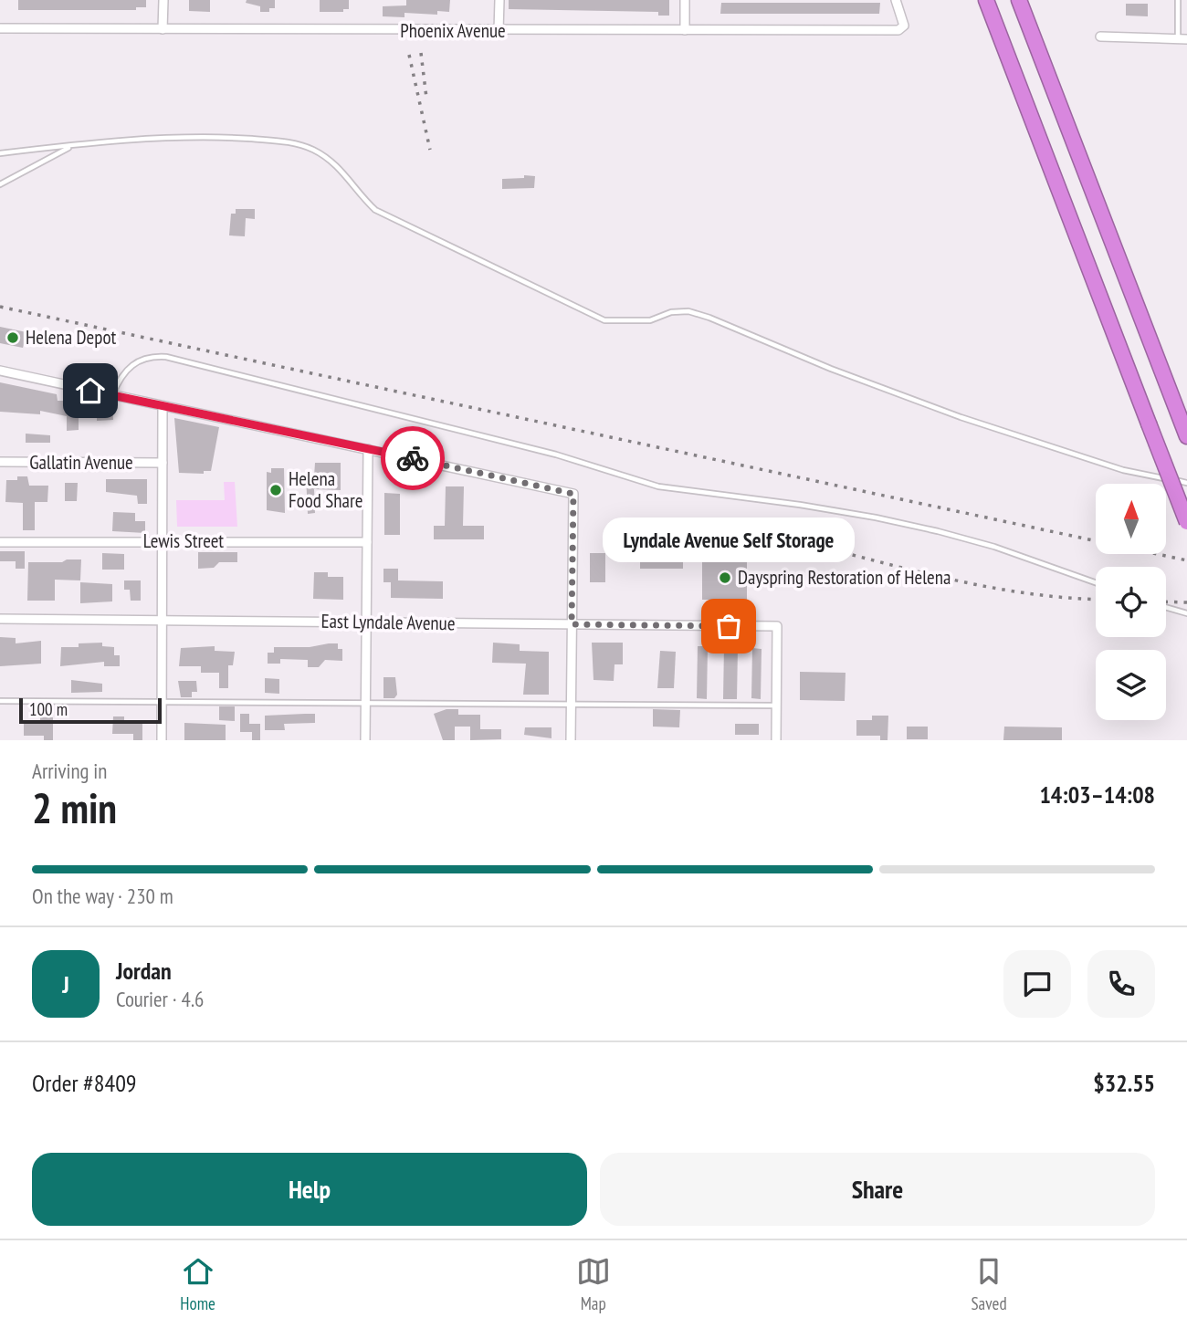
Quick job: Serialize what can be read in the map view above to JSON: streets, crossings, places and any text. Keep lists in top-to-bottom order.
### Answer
{
  "streets": {
    "street": [
      "Phoenix Avenue",
      "Gallatin Avenue",
      "Lewis Street",
      "East Lyndale Avenue"
    ]
  },
  "places": [
    "Helena Depot",
    "Helena Food Share",
    "Dayspring Restoration of Helena",
    "Lyndale Avenue Self Storage"
  ],
  "scale_bar": "100 m",
  "north": "top",
  "page": {
    "bubble": "Lyndale Avenue Self Storage",
    "scale": "100 m",
    "heading": ["2 min", "Arriving in", "14:03–14:08"],
    "panel": [
      "Jordan",
      "Courier · 4.6",
      "Order #8409",
      "$32.55"
    ],
    "bar": "On the way · 230 m",
    "round": "J",
    "buttons": ["Help", "Share"],
    "tabs": ["Home", "Map", "Saved"]
  }
}
